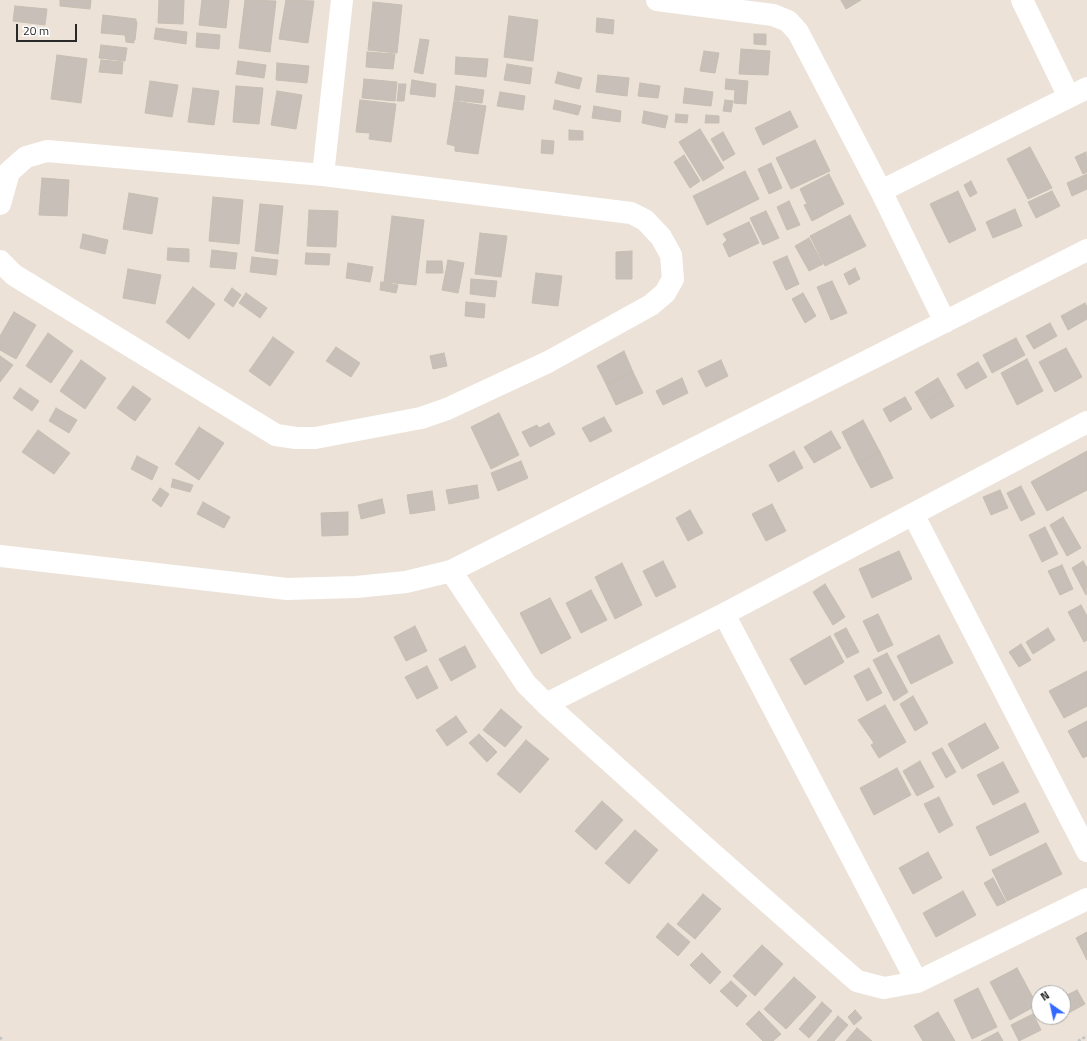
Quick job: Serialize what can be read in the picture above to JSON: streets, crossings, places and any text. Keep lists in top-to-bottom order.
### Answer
{
  "scale_bar": "20 m",
  "north": "top left"
}
